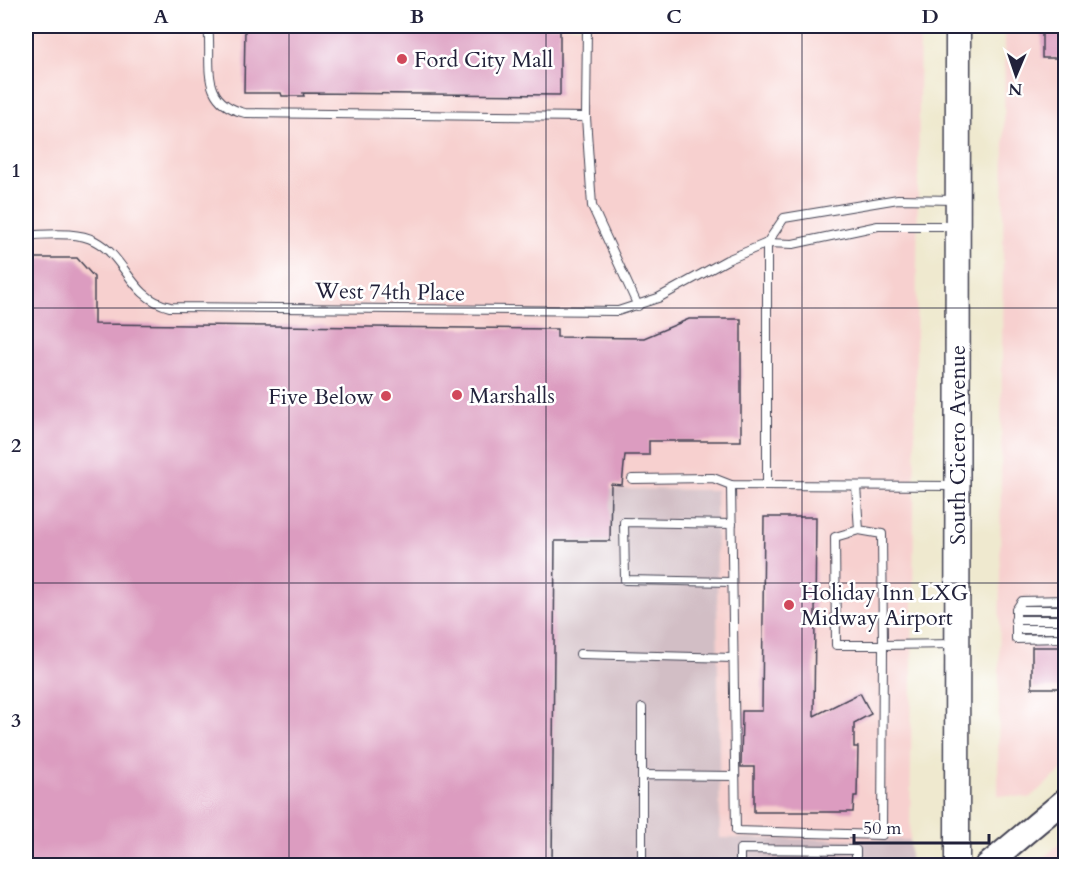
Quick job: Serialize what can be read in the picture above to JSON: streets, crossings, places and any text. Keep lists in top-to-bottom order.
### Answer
{
  "streets": {
    "main road": ["South Cicero Avenue"],
    "lane": ["West 74th Place"]
  },
  "crossings": [
    ["West 74th Place", "South Cicero Avenue"]
  ],
  "places": [
    "Ford City Mall",
    "Marshalls",
    "Five Below",
    "Holiday Inn LXG Midway Airport"
  ],
  "scale_bar": "50 m",
  "north": "bottom",
  "grid": {
    "columns": [
      "A",
      "B",
      "C",
      "D"
    ],
    "rows": ["1", "2", "3"]
  }
}
